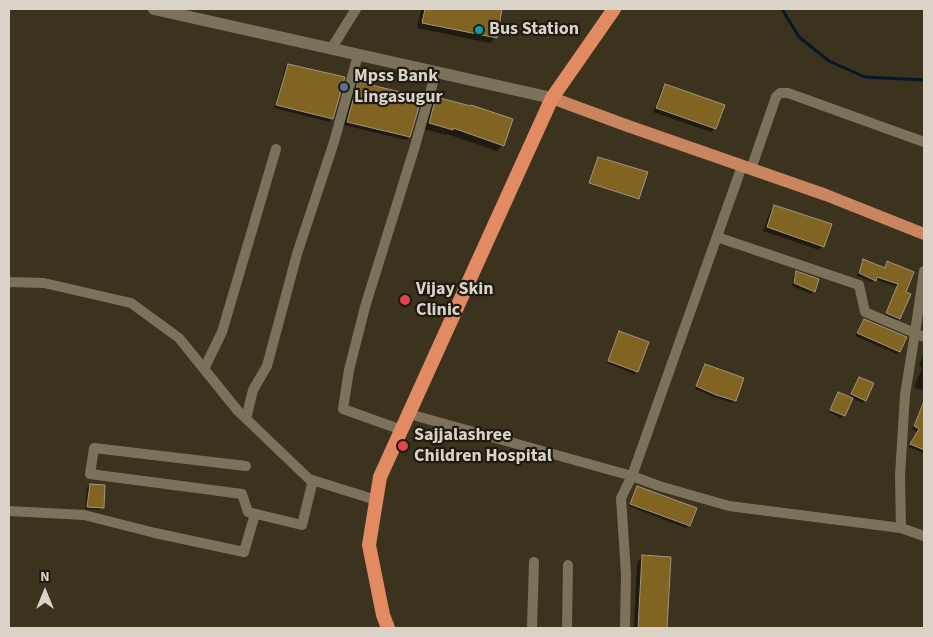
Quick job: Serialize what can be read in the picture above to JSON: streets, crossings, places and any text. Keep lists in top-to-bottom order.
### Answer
{
  "places": [
    "Bus Station",
    "Mpss Bank Lingasugur",
    "Vijay Skin Clinic",
    "Sajjalashree Children Hospital"
  ],
  "north": "top"
}
